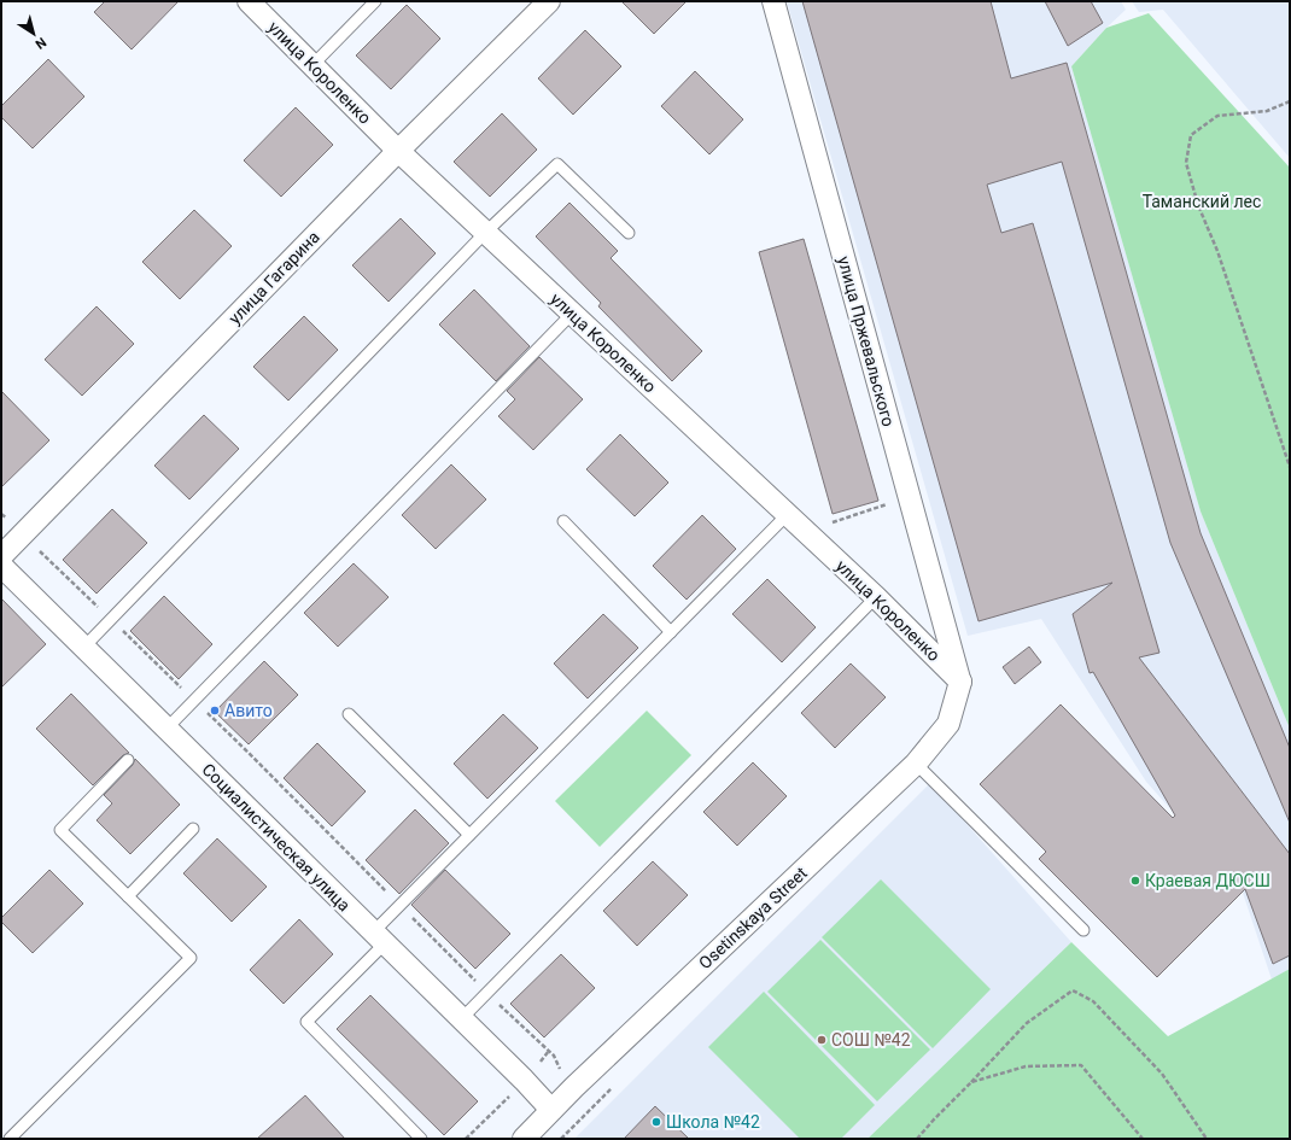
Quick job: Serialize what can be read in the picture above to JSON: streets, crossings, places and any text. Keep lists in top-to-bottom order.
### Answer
{
  "streets": {
    "street": [
      "улица Короленко",
      "улица Гагарина",
      "улица Пржевальского",
      "Социалистическая улица",
      "Osetinskaya Street"
    ]
  },
  "crossings": [
    ["улица Короленко", "улица Гагарина"],
    ["улица Короленко", "улица Пржевальского"],
    ["улица Короленко", "Osetinskaya Street"],
    ["улица Пржевальского", "Osetinskaya Street"],
    ["Социалистическая улица", "Osetinskaya Street"]
  ],
  "parks": ["Таманский лес"],
  "places": [
    "Авито",
    "Краевая ДЮСШ",
    "СОШ №42",
    "Школа №42"
  ],
  "north": "bottom right"
}
